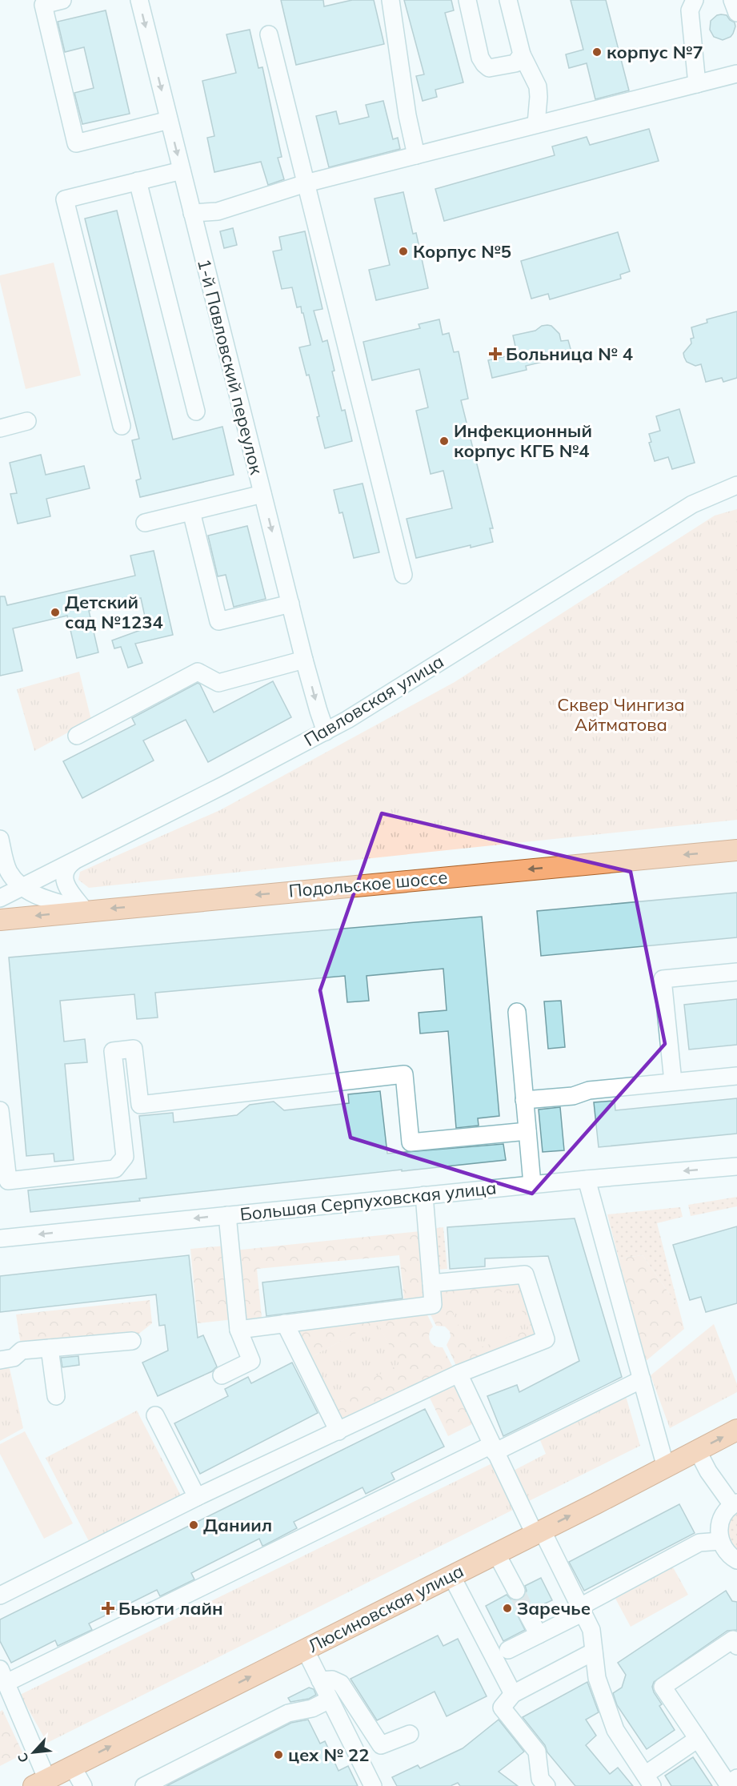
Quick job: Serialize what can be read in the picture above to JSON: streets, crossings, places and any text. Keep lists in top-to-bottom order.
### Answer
{
  "streets": {
    "main road": ["Подольское шоссе", "Люсиновская улица"],
    "street": ["1-й Павловский переулок", "Павловская улица", "Большая Серпуховская улица"]
  },
  "crossings": [
    ["1-й Павловский переулок", "Павловская улица"]
  ],
  "one_way": ["Подольское шоссе", "Люсиновская улица"],
  "parks": ["Сквер Чингиза Айтматова"],
  "places": {
    "other": [
      "корпус №7",
      "Корпус №5",
      "Инфекционный корпус КГБ №4",
      "Детский сад №1234",
      "Даниил",
      "Заречье",
      "цех № 22"
    ],
    "health": ["Больница № 4", "Бьюти лайн"]
  },
  "north": "bottom left"
}
